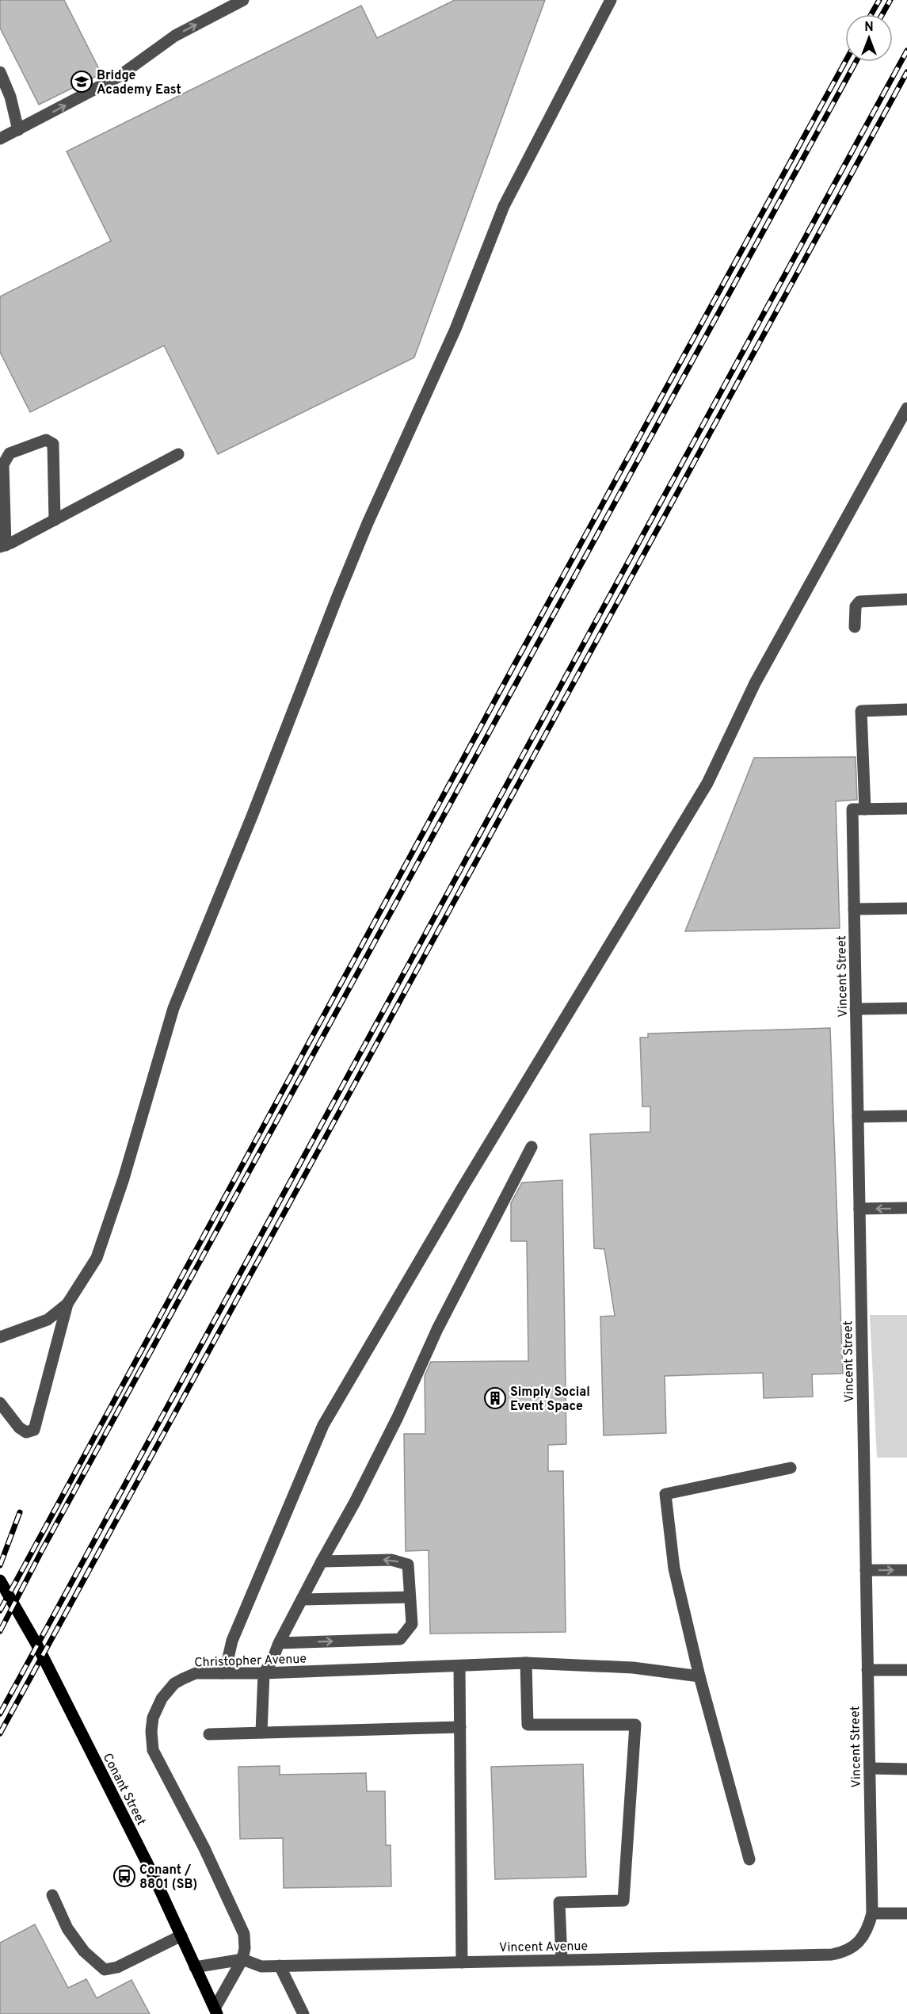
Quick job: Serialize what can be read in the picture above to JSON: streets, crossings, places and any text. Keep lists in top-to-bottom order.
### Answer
{
  "streets": {
    "main road": ["Conant Street"],
    "street": ["Vincent Street", "Christopher Avenue", "Vincent Avenue"]
  },
  "crossings": [
    ["Vincent Street", "Vincent Avenue"],
    ["Christopher Avenue", "Conant Street"],
    ["Christopher Avenue", "Vincent Avenue"],
    ["Conant Street", "Vincent Avenue"]
  ],
  "places": {
    "school or university": ["Bridge Academy East"],
    "building": ["Simply Social Event Space"],
    "bus stop": ["Conant / 8801 (SB)"]
  },
  "north": "top"
}
